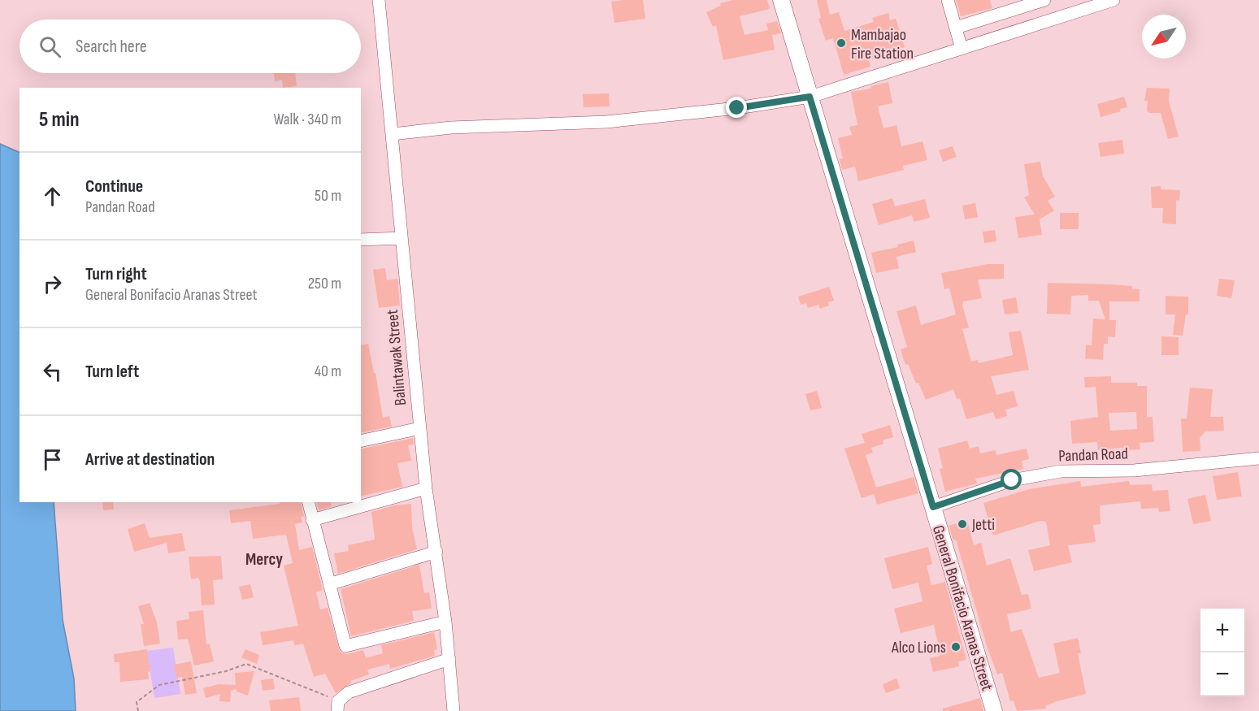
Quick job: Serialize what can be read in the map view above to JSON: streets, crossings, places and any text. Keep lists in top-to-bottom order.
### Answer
{
  "streets": {
    "main road": ["General Bonifacio Aranas Street"],
    "street": ["Balintawak Street", "Pandan Road"]
  },
  "crossings": [
    ["Pandan Road", "General Bonifacio Aranas Street"]
  ],
  "districts": ["Mercy"],
  "places": ["Mambajao Fire Station", "Jetti", "Alco Lions"],
  "north": "bottom left",
  "page": {
    "search": "Search here",
    "heading": ["5 min", "Walk · 340 m"],
    "list": [
      ["Continue", "Pandan Road", "50 m"],
      ["Turn right", "General Bonifacio Aranas Street", "250 m"],
      ["Turn left", "40 m"],
      "Arrive at destination"
    ],
    "map_buttons": ["+", "−"]
  }
}
